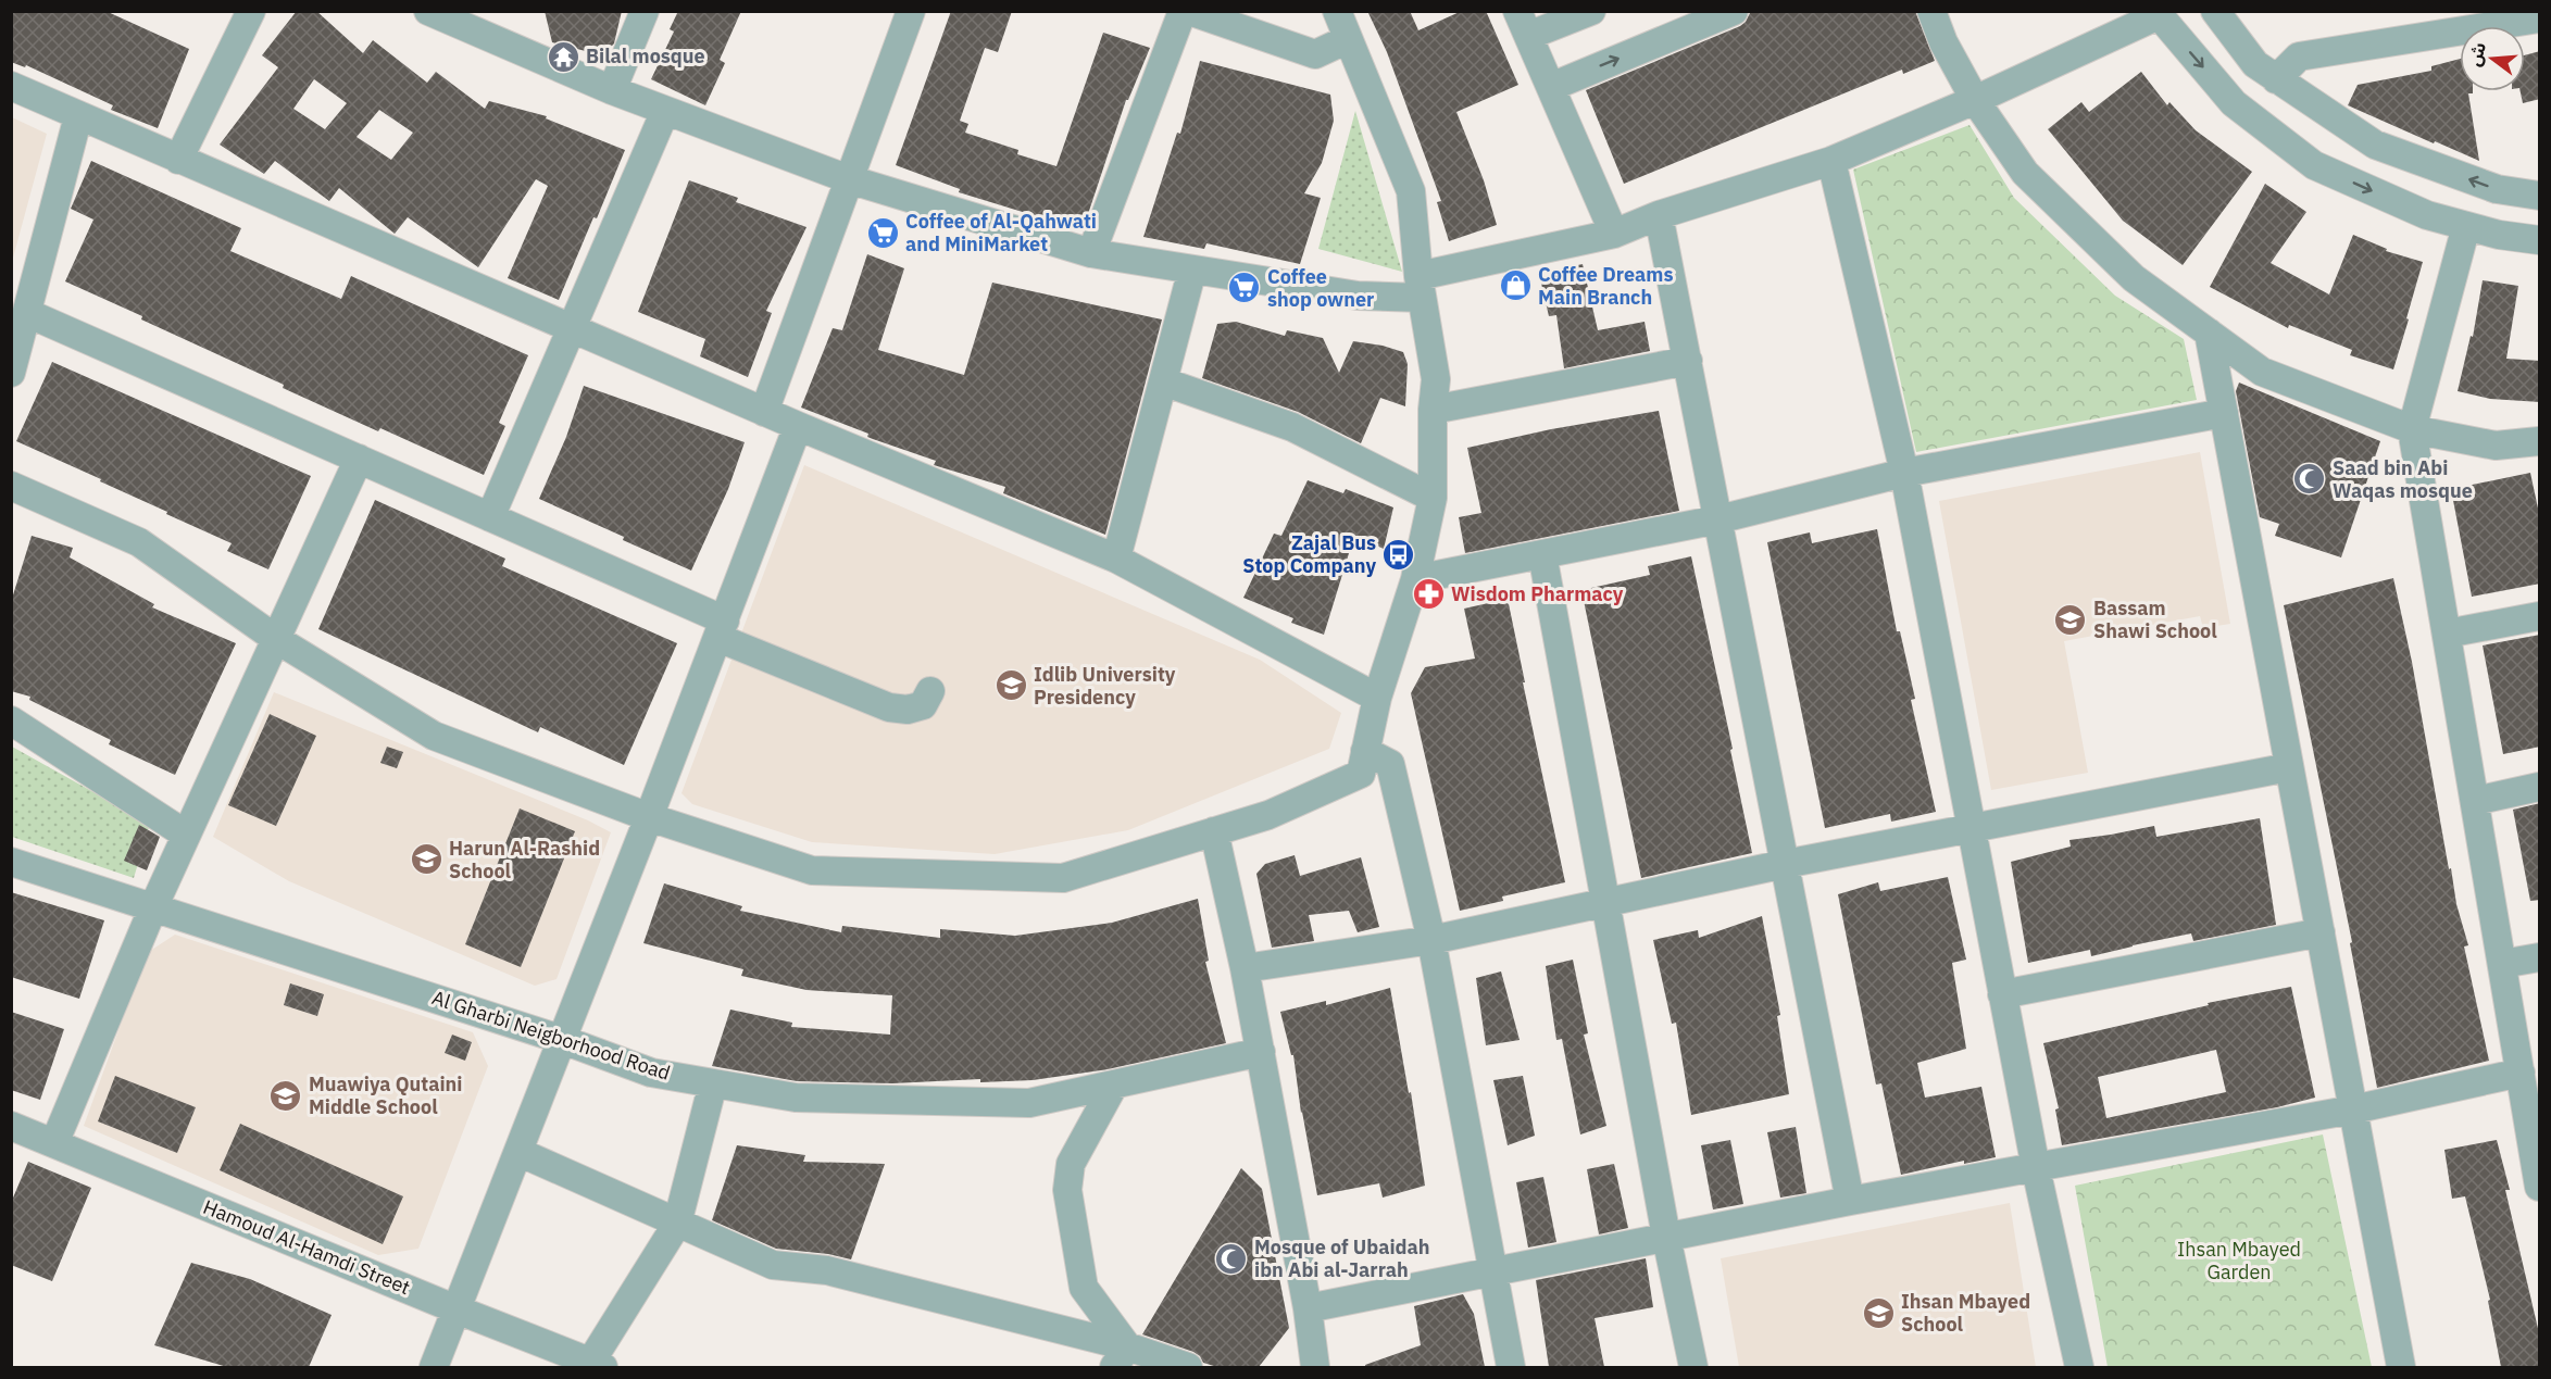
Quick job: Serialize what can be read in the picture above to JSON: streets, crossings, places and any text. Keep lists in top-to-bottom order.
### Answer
{
  "streets": {
    "street": ["Al Gharbi Neigborhood Road", "Hamoud Al-Hamdi Street"]
  },
  "parks": ["Ihsan Mbayed Garden"],
  "places": {
    "temple": ["Bilal mosque"],
    "supermarket": ["Coffee of Al-Qahwati and MiniMarket", "Coffee shop owner"],
    "shop": ["Coffee Dreams Main Branch"],
    "mosque": ["Saad bin Abi Waqas mosque", "Mosque of Ubaidah ibn Abi al-Jarrah"],
    "bus stop": ["Zajal Bus Stop Company"],
    "pharmacy": ["Wisdom Pharmacy"],
    "school or university": [
      "Bassam Shawi School",
      "Idlib University Presidency",
      "Harun Al-Rashid School",
      "Muawiya Qutaini Middle School",
      "Ihsan Mbayed School"
    ]
  },
  "north": "left"
}
